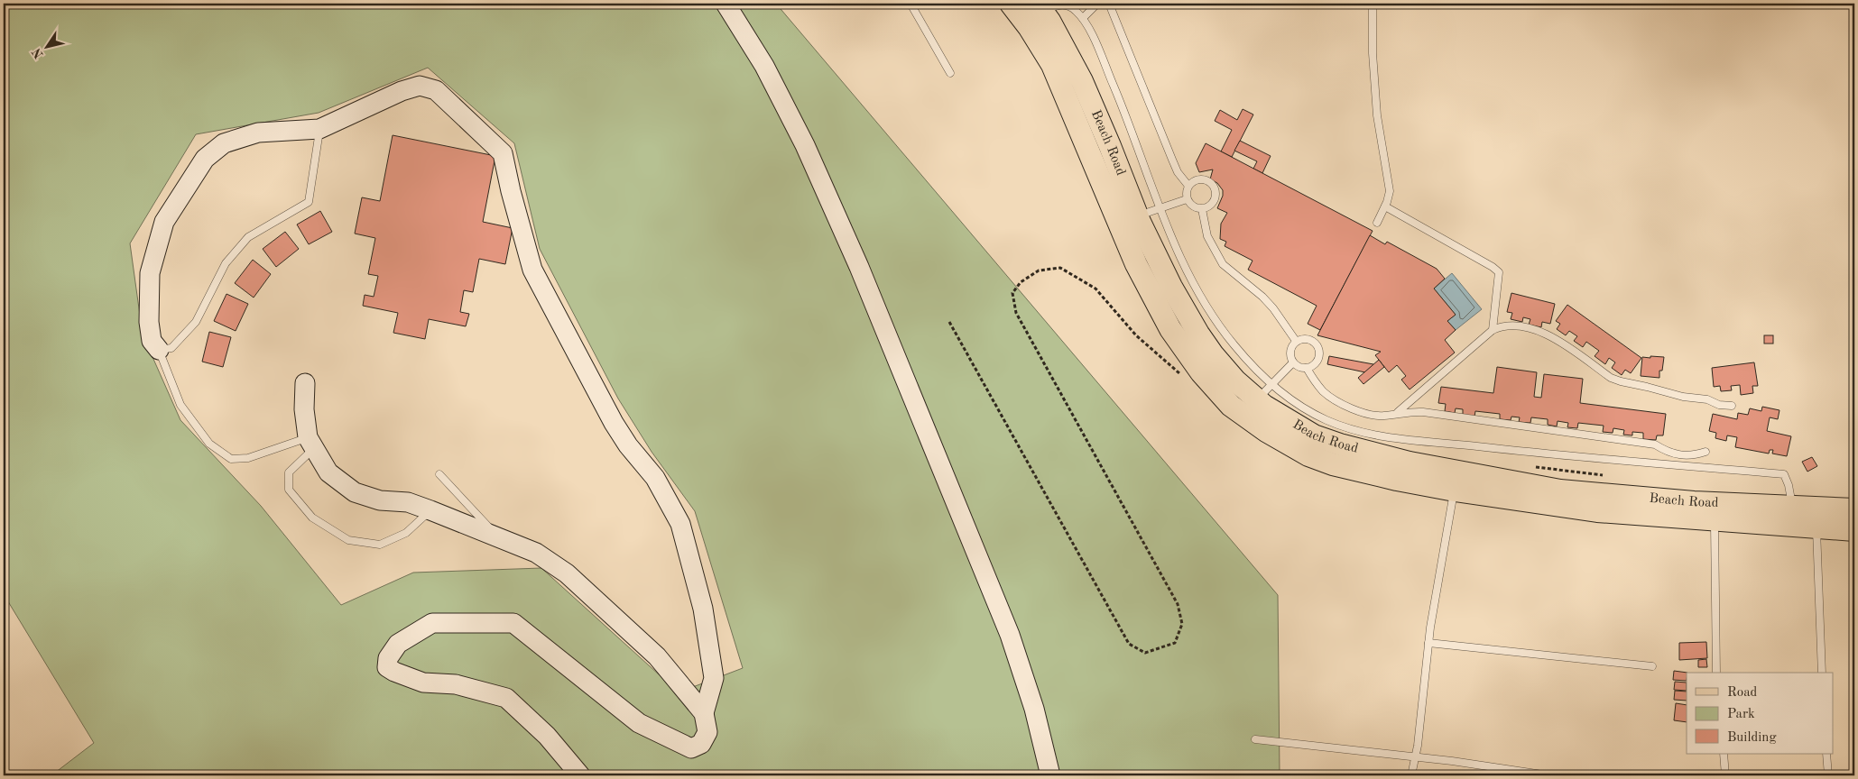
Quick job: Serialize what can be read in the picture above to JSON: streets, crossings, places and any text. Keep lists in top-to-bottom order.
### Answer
{
  "streets": {
    "main road": ["Beach Road"]
  },
  "legend": ["Road", "Park", "Building"],
  "north": "bottom left"
}
